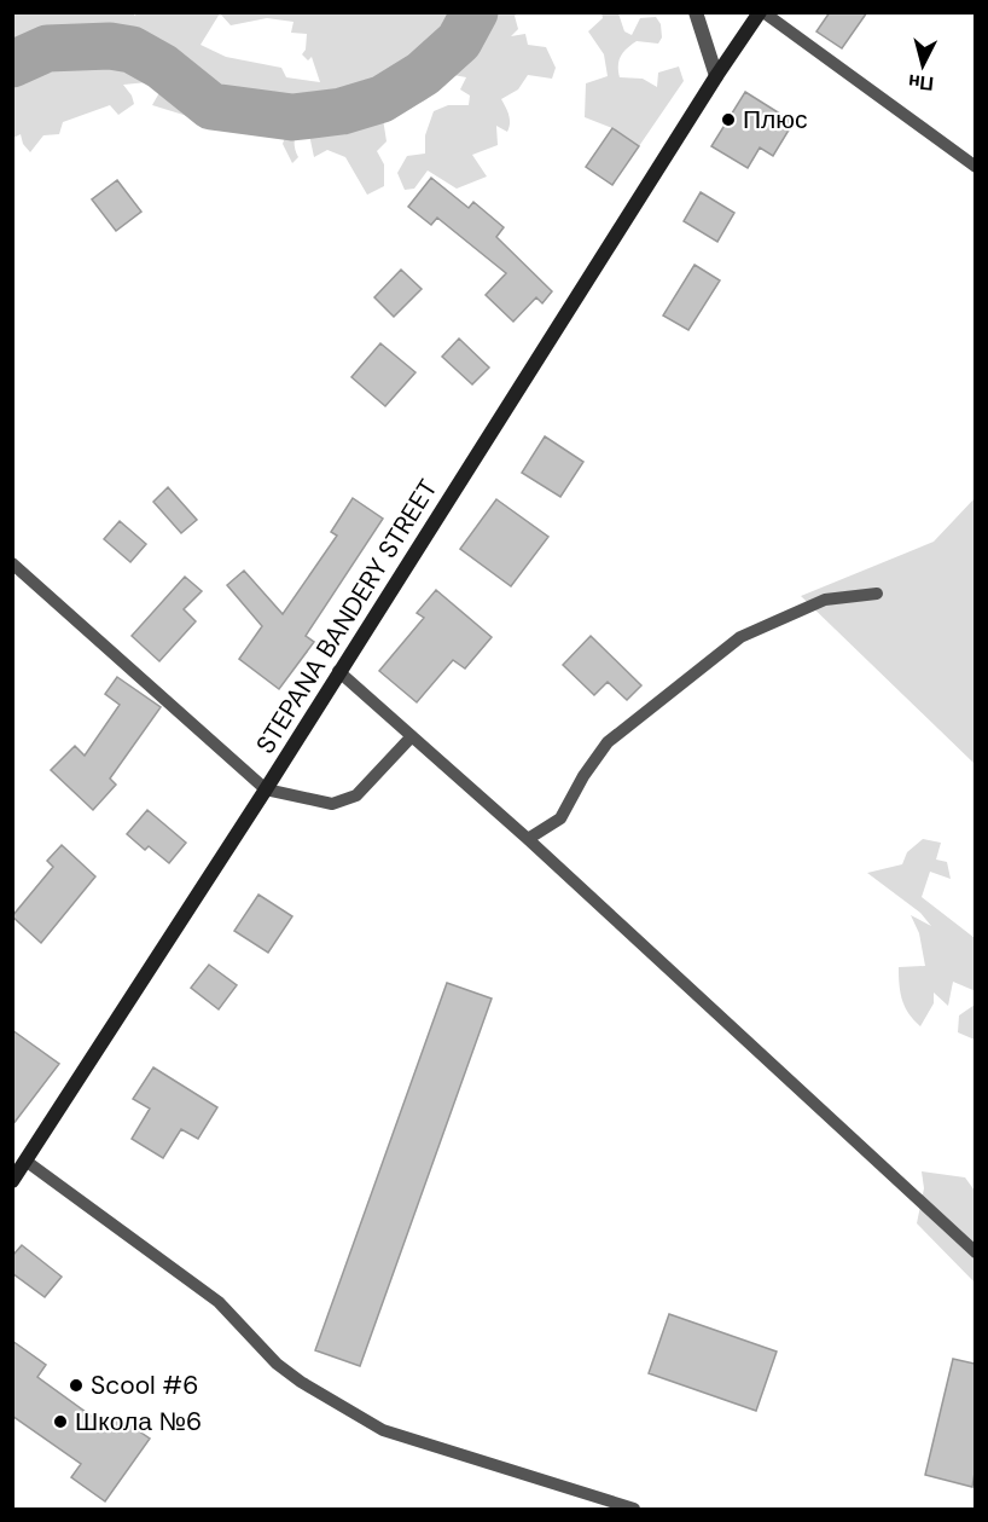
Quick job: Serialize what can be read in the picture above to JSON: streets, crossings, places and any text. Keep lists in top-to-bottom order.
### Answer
{
  "streets": {
    "main road": ["STEPANA BANDERY STREET"]
  },
  "places": ["Плюс", "Scool #6", "Школа №6"],
  "north": "bottom"
}
